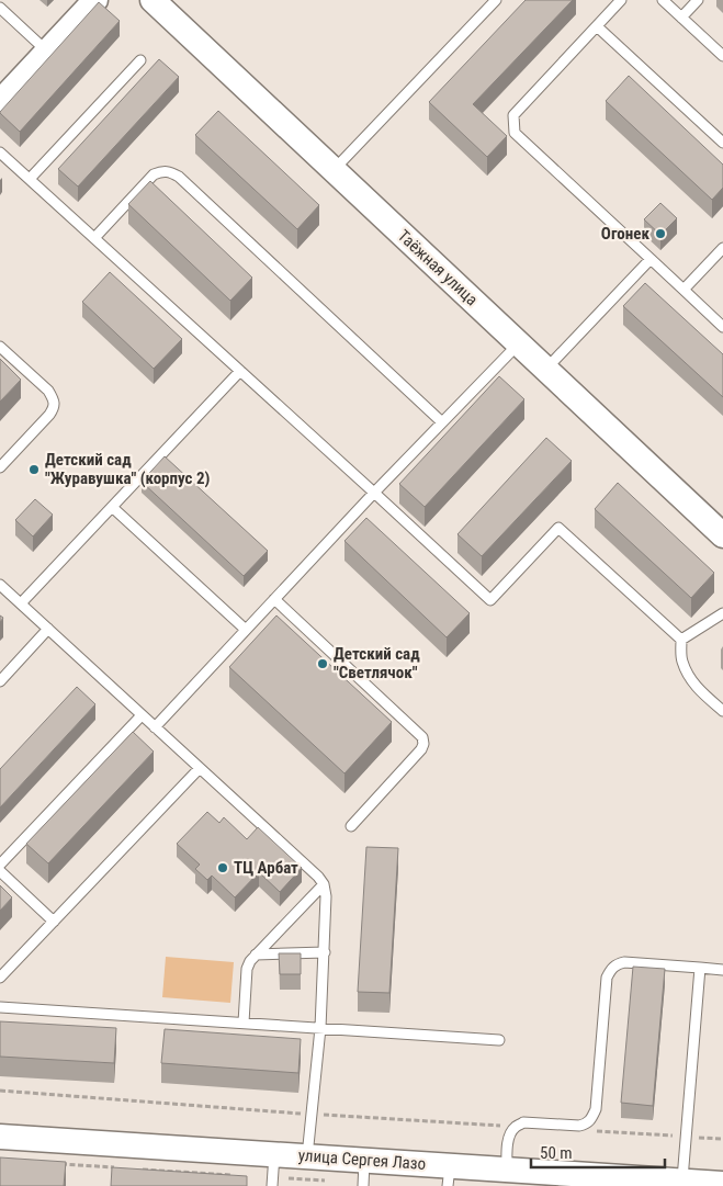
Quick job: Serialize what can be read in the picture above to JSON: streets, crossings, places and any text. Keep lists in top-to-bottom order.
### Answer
{
  "streets": {
    "street": ["Таёжная улица", "улица Сергея Лазо"]
  },
  "places": [
    "Огонек",
    "Детский сад \"Журавушка\" (корпус 2)",
    "Детский сад \"Светлячок\"",
    "ТЦ Арбат"
  ],
  "scale_bar": "50 m"
}
